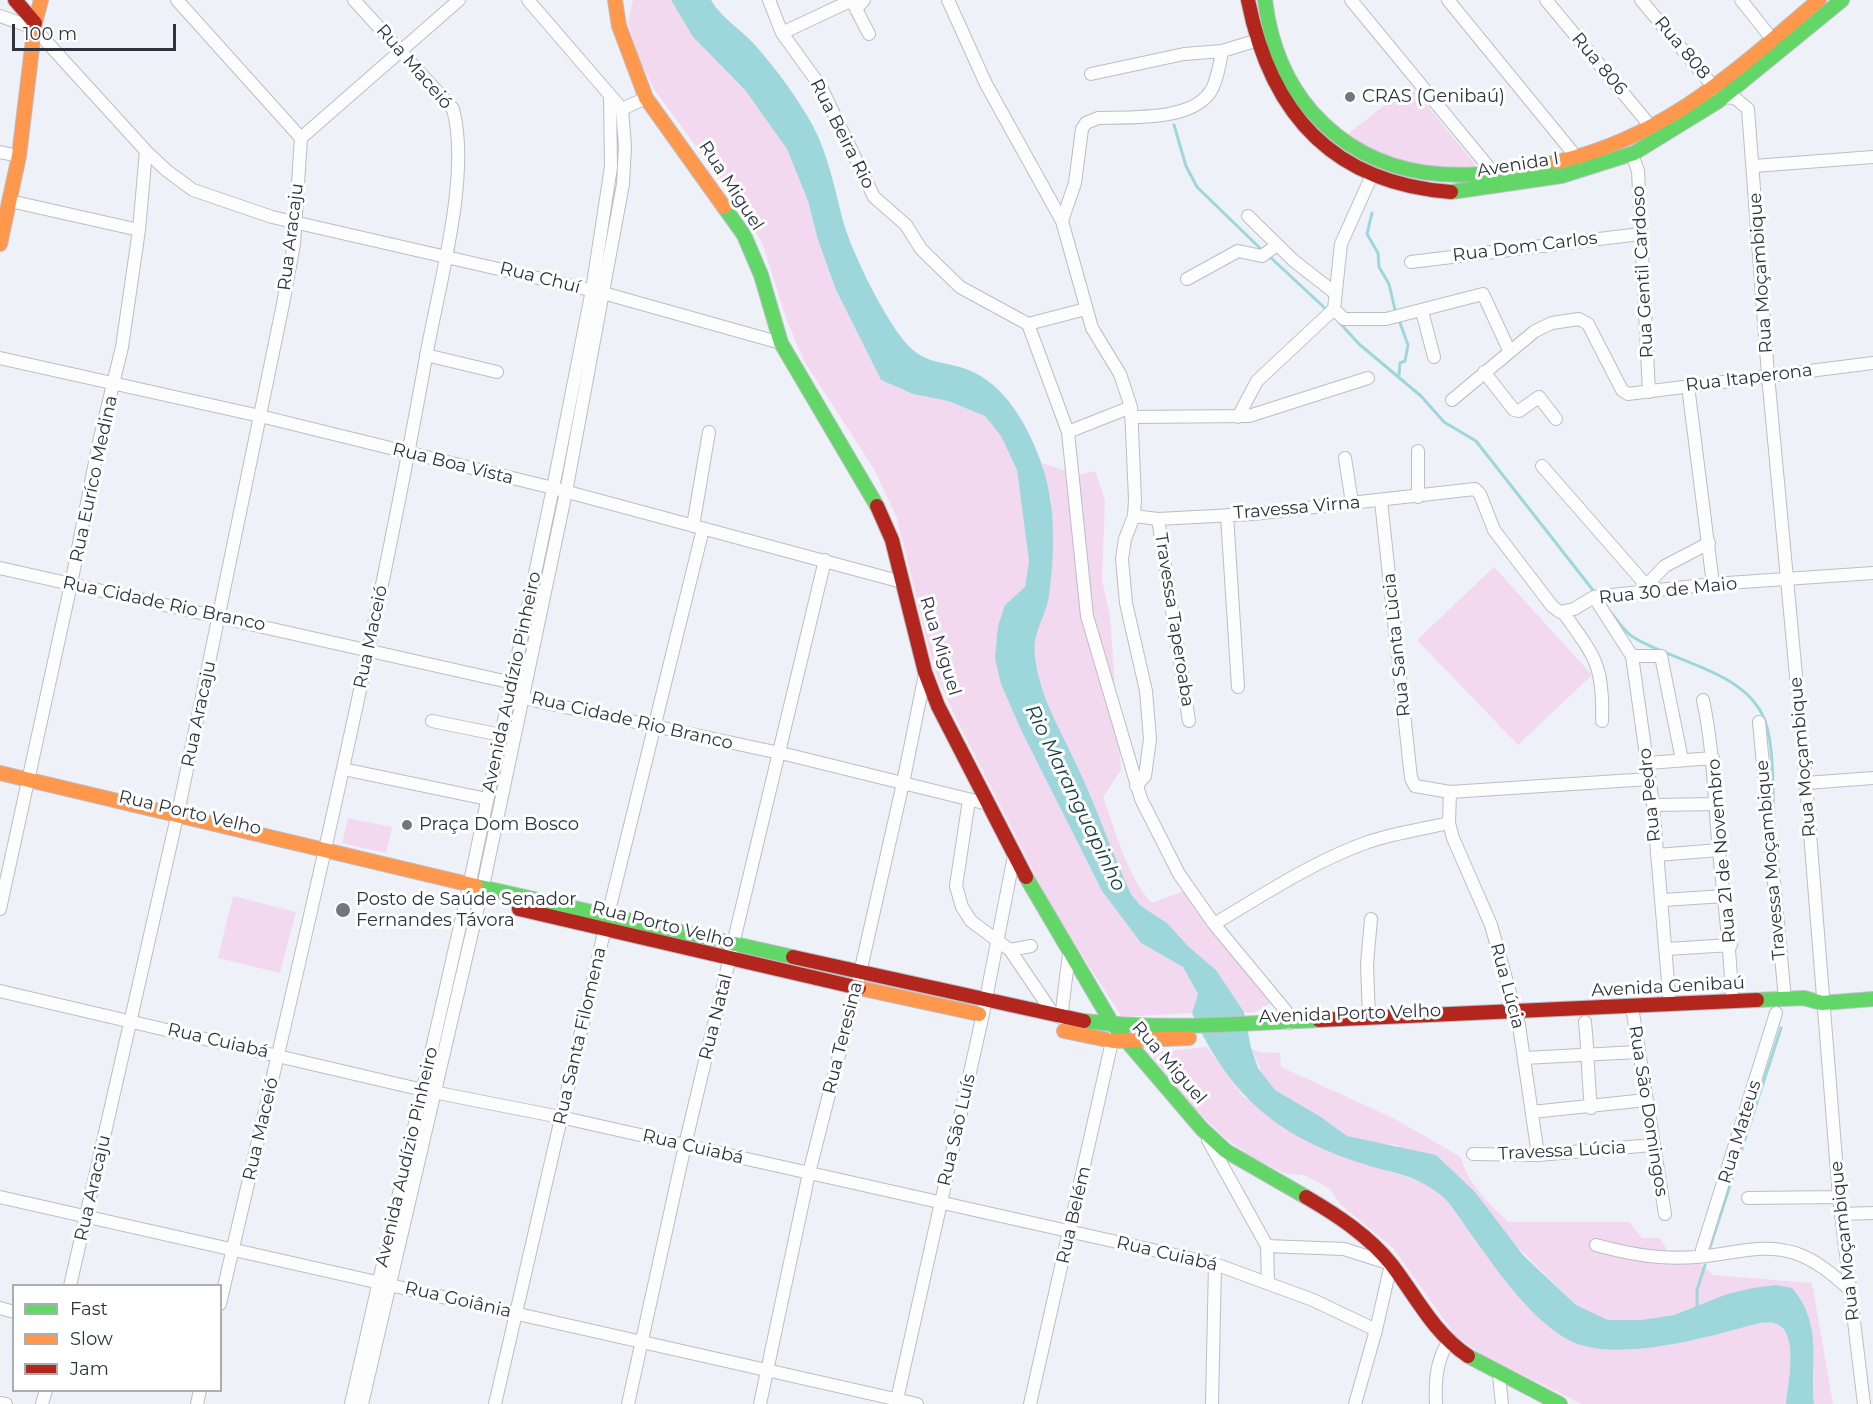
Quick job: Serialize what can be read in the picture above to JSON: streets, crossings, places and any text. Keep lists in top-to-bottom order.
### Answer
{
  "streets": {
    "main road": [
      "Avenida I",
      "Rua Miguel",
      "Rua Porto Velho",
      "Avenida Genibaú",
      "Avenida Porto Velho"
    ],
    "street": [
      "Rua 808",
      "Rua 806",
      "Rua Maceió",
      "Rua Beira Rio",
      "Rua Aracaju",
      "Rua Dom Carlos",
      "Rua Gentil Cardoso",
      "Rua Moçambique",
      "Rua Chuí",
      "Rua Itaperona",
      "Rua Boa Vista",
      "Rua Euríco Medina",
      "Travessa Virna",
      "Rua 30 de Maio",
      "Rua Cidade Rio Branco",
      "Travessa Taperoaba",
      "Rua Santa Lùcia",
      "Avenida Audízio Pinheiro",
      "Rua Pedro",
      "Rua 21 de Novembro",
      "Travessa Moçambique",
      "Rua Lúcia",
      "Rua Natal",
      "Rua Santa Filomena",
      "Rua Teresina",
      "Rua Cuiabá",
      "Rua São Domingos",
      "Rua São Luís",
      "Rua Mateus",
      "Travessa Lúcia",
      "Rua Belém",
      "Rua Goiânia"
    ]
  },
  "crossings": [
    ["Rua 808", "Avenida I"],
    ["Rua 806", "Avenida I"],
    ["Rua Maceió", "Rua Chuí"],
    ["Rua Maceió", "Rua Boa Vista"],
    ["Rua Maceió", "Rua Cidade Rio Branco"],
    ["Rua Maceió", "Rua Porto Velho"],
    ["Rua Maceió", "Rua Cuiabá"],
    ["Rua Maceió", "Rua Goiânia"],
    ["Avenida I", "Rua Gentil Cardoso"],
    ["Avenida I", "Rua Moçambique"],
    ["Rua Miguel", "Rua Chuí"],
    ["Rua Miguel", "Rua Boa Vista"],
    ["Rua Miguel", "Rua Cidade Rio Branco"],
    ["Rua Miguel", "Rua Porto Velho"],
    ["Rua Miguel", "Rua Teresina"],
    ["Rua Miguel", "Rua Cuiabá"],
    ["Rua Miguel", "Rua São Luís"],
    ["Rua Miguel", "Rua Belém"],
    ["Rua Aracaju", "Rua Chuí"],
    ["Rua Aracaju", "Rua Boa Vista"],
    ["Rua Aracaju", "Rua Cidade Rio Branco"],
    ["Rua Aracaju", "Rua Porto Velho"],
    ["Rua Aracaju", "Rua Cuiabá"],
    ["Rua Aracaju", "Rua Goiânia"],
    ["Rua Dom Carlos", "Rua Gentil Cardoso"],
    ["Rua Gentil Cardoso", "Rua Itaperona"],
    ["Rua Moçambique", "Rua Itaperona"],
    ["Rua Moçambique", "Rua 30 de Maio"],
    ["Rua Moçambique", "Avenida Genibaú"],
    ["Rua Chuí", "Rua Euríco Medina"],
    ["Rua Chuí", "Avenida Audízio Pinheiro"],
    ["Rua Boa Vista", "Rua Euríco Medina"],
    ["Rua Boa Vista", "Avenida Audízio Pinheiro"],
    ["Rua Boa Vista", "Rua Natal"],
    ["Rua Boa Vista", "Rua Santa Filomena"],
    ["Rua Euríco Medina", "Rua Cidade Rio Branco"],
    ["Rua Euríco Medina", "Rua Porto Velho"],
    ["Travessa Virna", "Rua 30 de Maio"],
    ["Travessa Virna", "Travessa Taperoaba"],
    ["Travessa Virna", "Rua Santa Lùcia"],
    ["Rua 30 de Maio", "Rua Pedro"],
    ["Rua Cidade Rio Branco", "Avenida Audízio Pinheiro"],
    ["Rua Cidade Rio Branco", "Rua Natal"],
    ["Rua Cidade Rio Branco", "Rua Santa Filomena"],
    ["Rua Cidade Rio Branco", "Rua Teresina"],
    ["Avenida Audízio Pinheiro", "Rua Porto Velho"],
    ["Avenida Audízio Pinheiro", "Rua Cuiabá"],
    ["Avenida Audízio Pinheiro", "Rua Goiânia"],
    ["Rua Pedro", "Avenida Genibaú"],
    ["Rua Porto Velho", "Avenida Porto Velho"],
    ["Rua Porto Velho", "Rua Natal"],
    ["Rua Porto Velho", "Rua Santa Filomena"],
    ["Rua Porto Velho", "Rua Teresina"],
    ["Rua Porto Velho", "Rua São Luís"],
    ["Rua 21 de Novembro", "Avenida Genibaú"],
    ["Travessa Moçambique", "Avenida Genibaú"],
    ["Rua Lúcia", "Avenida Genibaú"],
    ["Rua Lúcia", "Avenida Porto Velho"],
    ["Rua Lúcia", "Travessa Lúcia"],
    ["Avenida Genibaú", "Avenida Porto Velho"],
    ["Avenida Genibaú", "Rua São Domingos"],
    ["Avenida Genibaú", "Rua Mateus"],
    ["Rua Natal", "Rua Cuiabá"],
    ["Rua Natal", "Rua Goiânia"],
    ["Rua Santa Filomena", "Rua Cuiabá"],
    ["Rua Santa Filomena", "Rua Goiânia"],
    ["Rua Teresina", "Rua Cuiabá"],
    ["Rua Teresina", "Rua Goiânia"],
    ["Rua Cuiabá", "Rua São Luís"],
    ["Rua Cuiabá", "Rua Belém"],
    ["Rua São Domingos", "Travessa Lúcia"],
    ["Rua São Luís", "Rua Goiânia"]
  ],
  "water": ["Rio Maranguapinho"],
  "places": ["CRAS (Genibaú)", "Praça Dom Bosco", "Posto de Saúde Senador Fernandes Távora"],
  "legend": ["Fast", "Slow", "Jam"],
  "scale_bar": "100 m"
}
